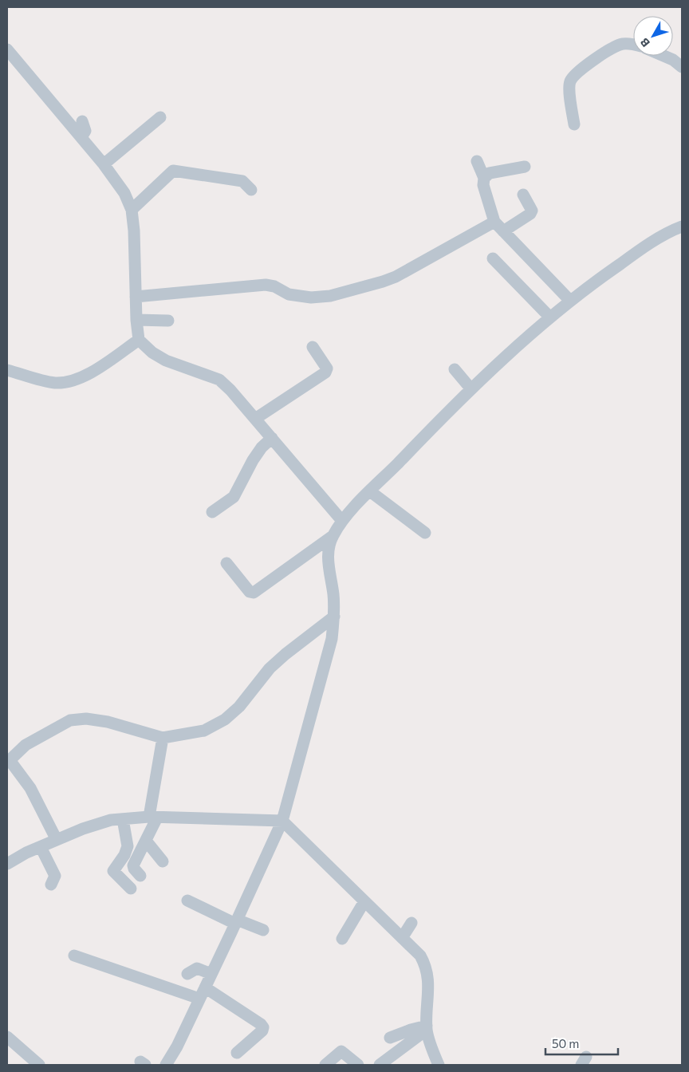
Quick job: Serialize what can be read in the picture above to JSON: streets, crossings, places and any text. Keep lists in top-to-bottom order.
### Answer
{
  "scale_bar": "50 m",
  "north": "bottom left"
}
